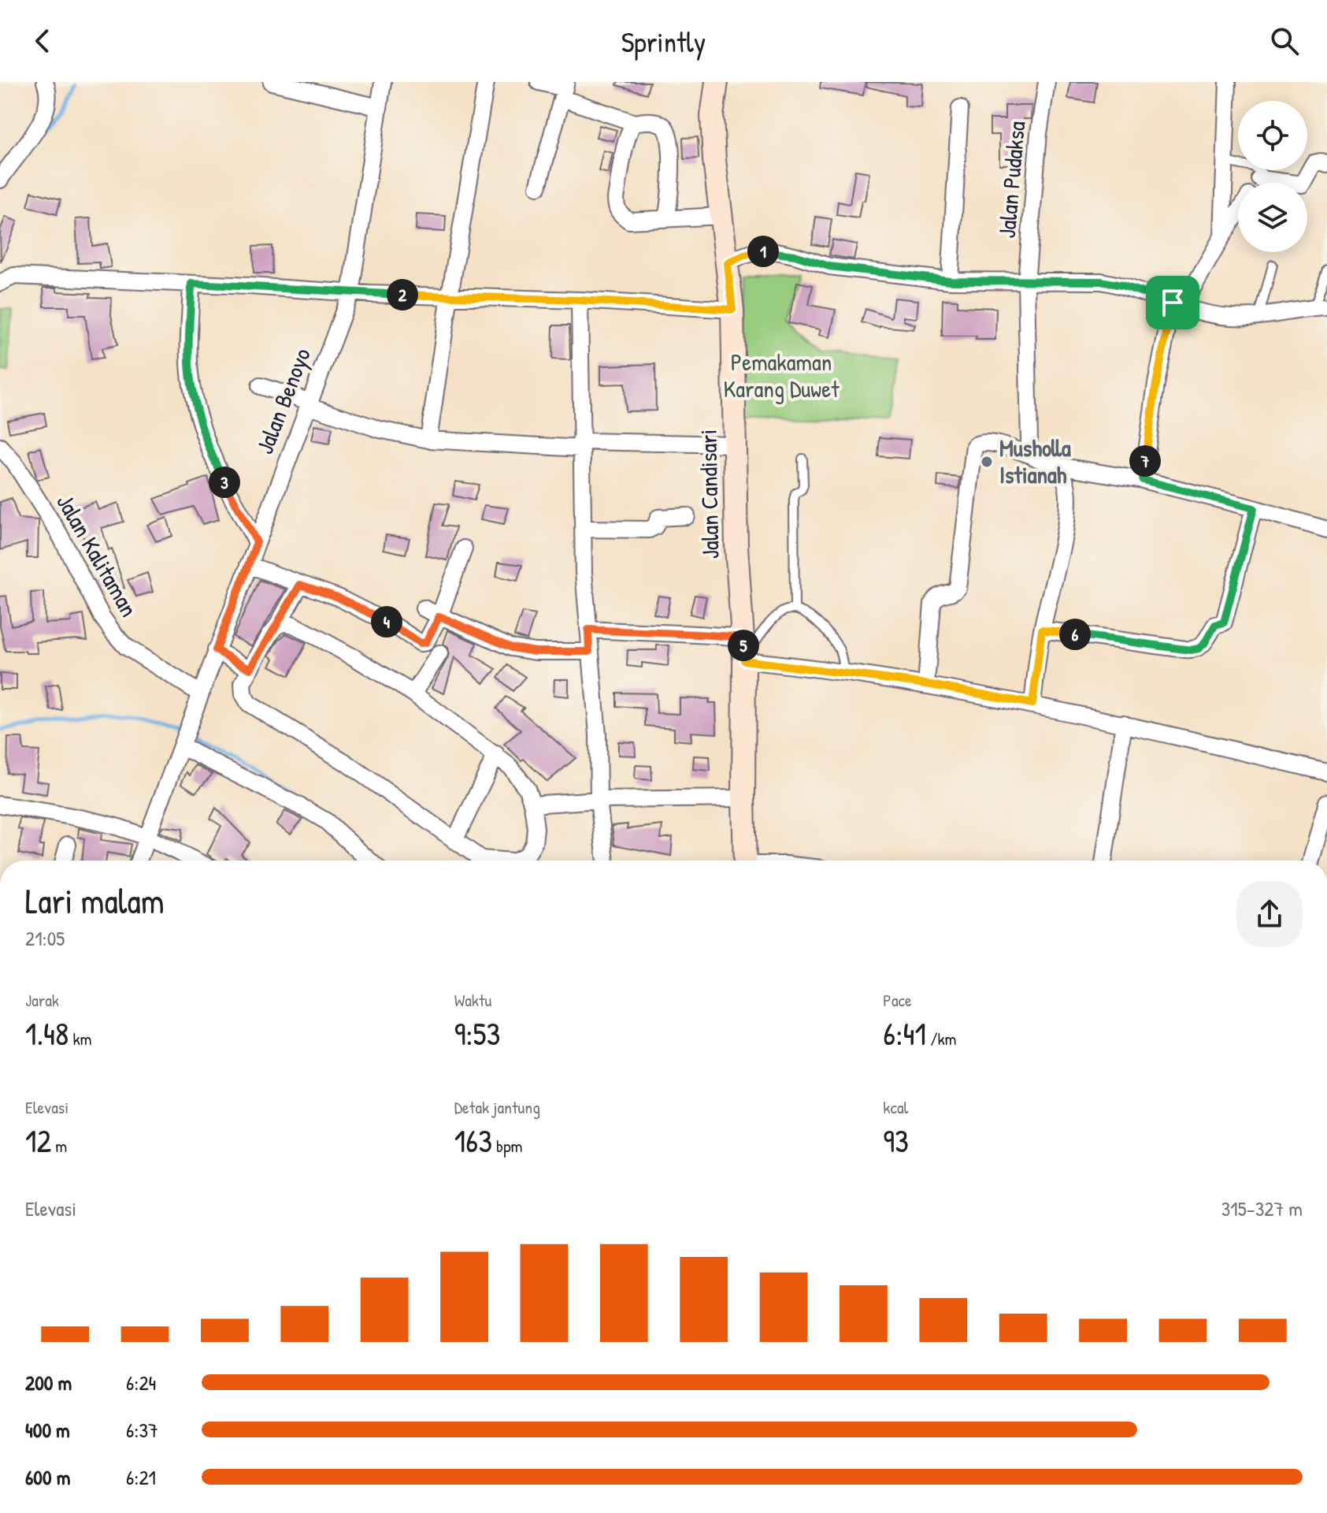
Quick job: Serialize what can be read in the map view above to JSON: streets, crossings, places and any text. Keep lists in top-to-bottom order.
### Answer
{
  "streets": {
    "street": [
      "Jalan Pudaksa",
      "Jalan Benoyo",
      "Jalan Candisari",
      "Jalan Kalitaman"
    ]
  },
  "crossings": [
    ["Jalan Benoyo", "Jalan Kalitaman"]
  ],
  "parks": ["Pemakaman Karang Duwet"],
  "places": ["Musholla Istianah"],
  "page": {
    "header": "Sprintly",
    "pins": [
      "1",
      "2",
      "7",
      "3",
      "4",
      "6",
      "5"
    ],
    "heading": ["Lari malam", "21:05"],
    "stats": [
      ["Jarak", "1.48 km"],
      ["Waktu", "9:53"],
      ["Pace", "6:41 /km"],
      ["Elevasi", "12 m"],
      ["Detak jantung", "163 bpm"],
      ["kcal", "93"]
    ],
    "chart": ["Elevasi", "315–327 m"],
    "list": [
      {
        "name": "200 m",
        "note": "6:24"
      },
      {
        "name": "400 m",
        "note": "6:37"
      },
      {
        "name": "600 m",
        "note": "6:21"
      }
    ]
  }
}
